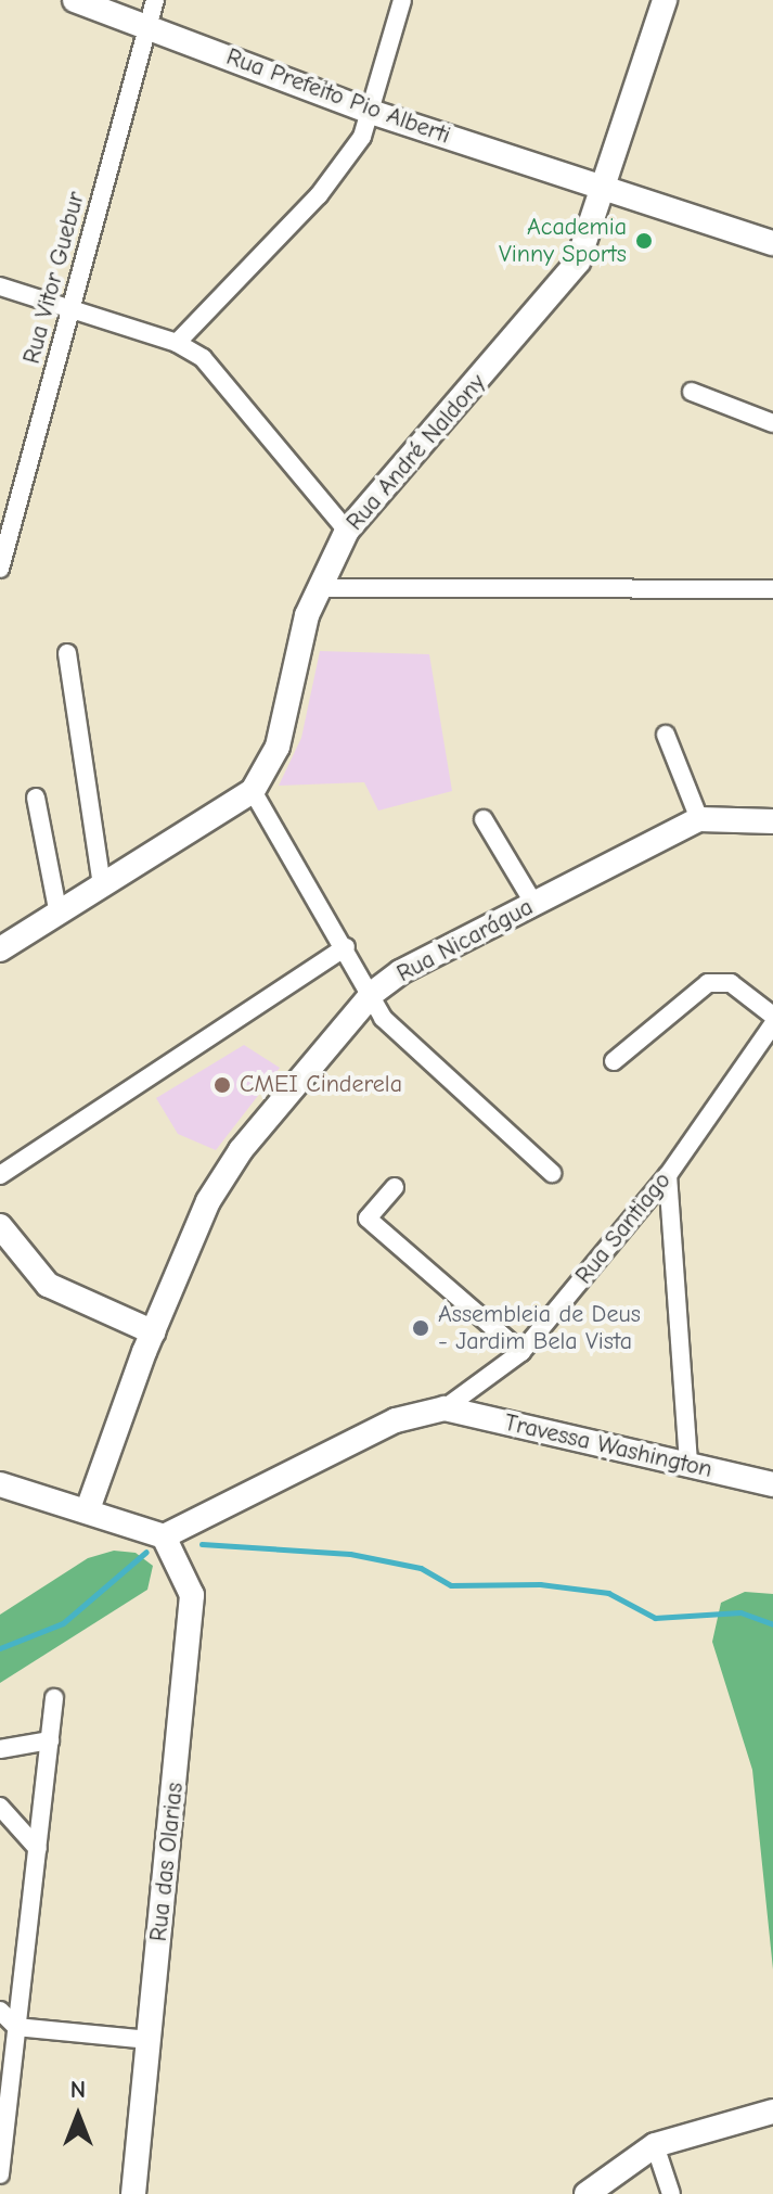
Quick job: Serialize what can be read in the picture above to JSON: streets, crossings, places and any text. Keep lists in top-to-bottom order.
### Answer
{
  "streets": {
    "main road": [
      "Rua Prefeito Pio Alberti",
      "Rua André Naldony",
      "Rua Nicarágua",
      "Rua Santiago",
      "Travessa Washington",
      "Rua das Olarias"
    ],
    "street": ["Rua Vitor Guebur"]
  },
  "crossings": [
    ["Rua Prefeito Pio Alberti", "Rua Vitor Guebur"],
    ["Rua Prefeito Pio Alberti", "Rua André Naldony"],
    ["Rua Santiago", "Travessa Washington"],
    ["Rua Santiago", "Rua das Olarias"]
  ],
  "places": ["Academia Vinny Sports", "CMEI Cinderela", "Assembleia de Deus - Jardim Bela Vista"],
  "north": "top"
}
